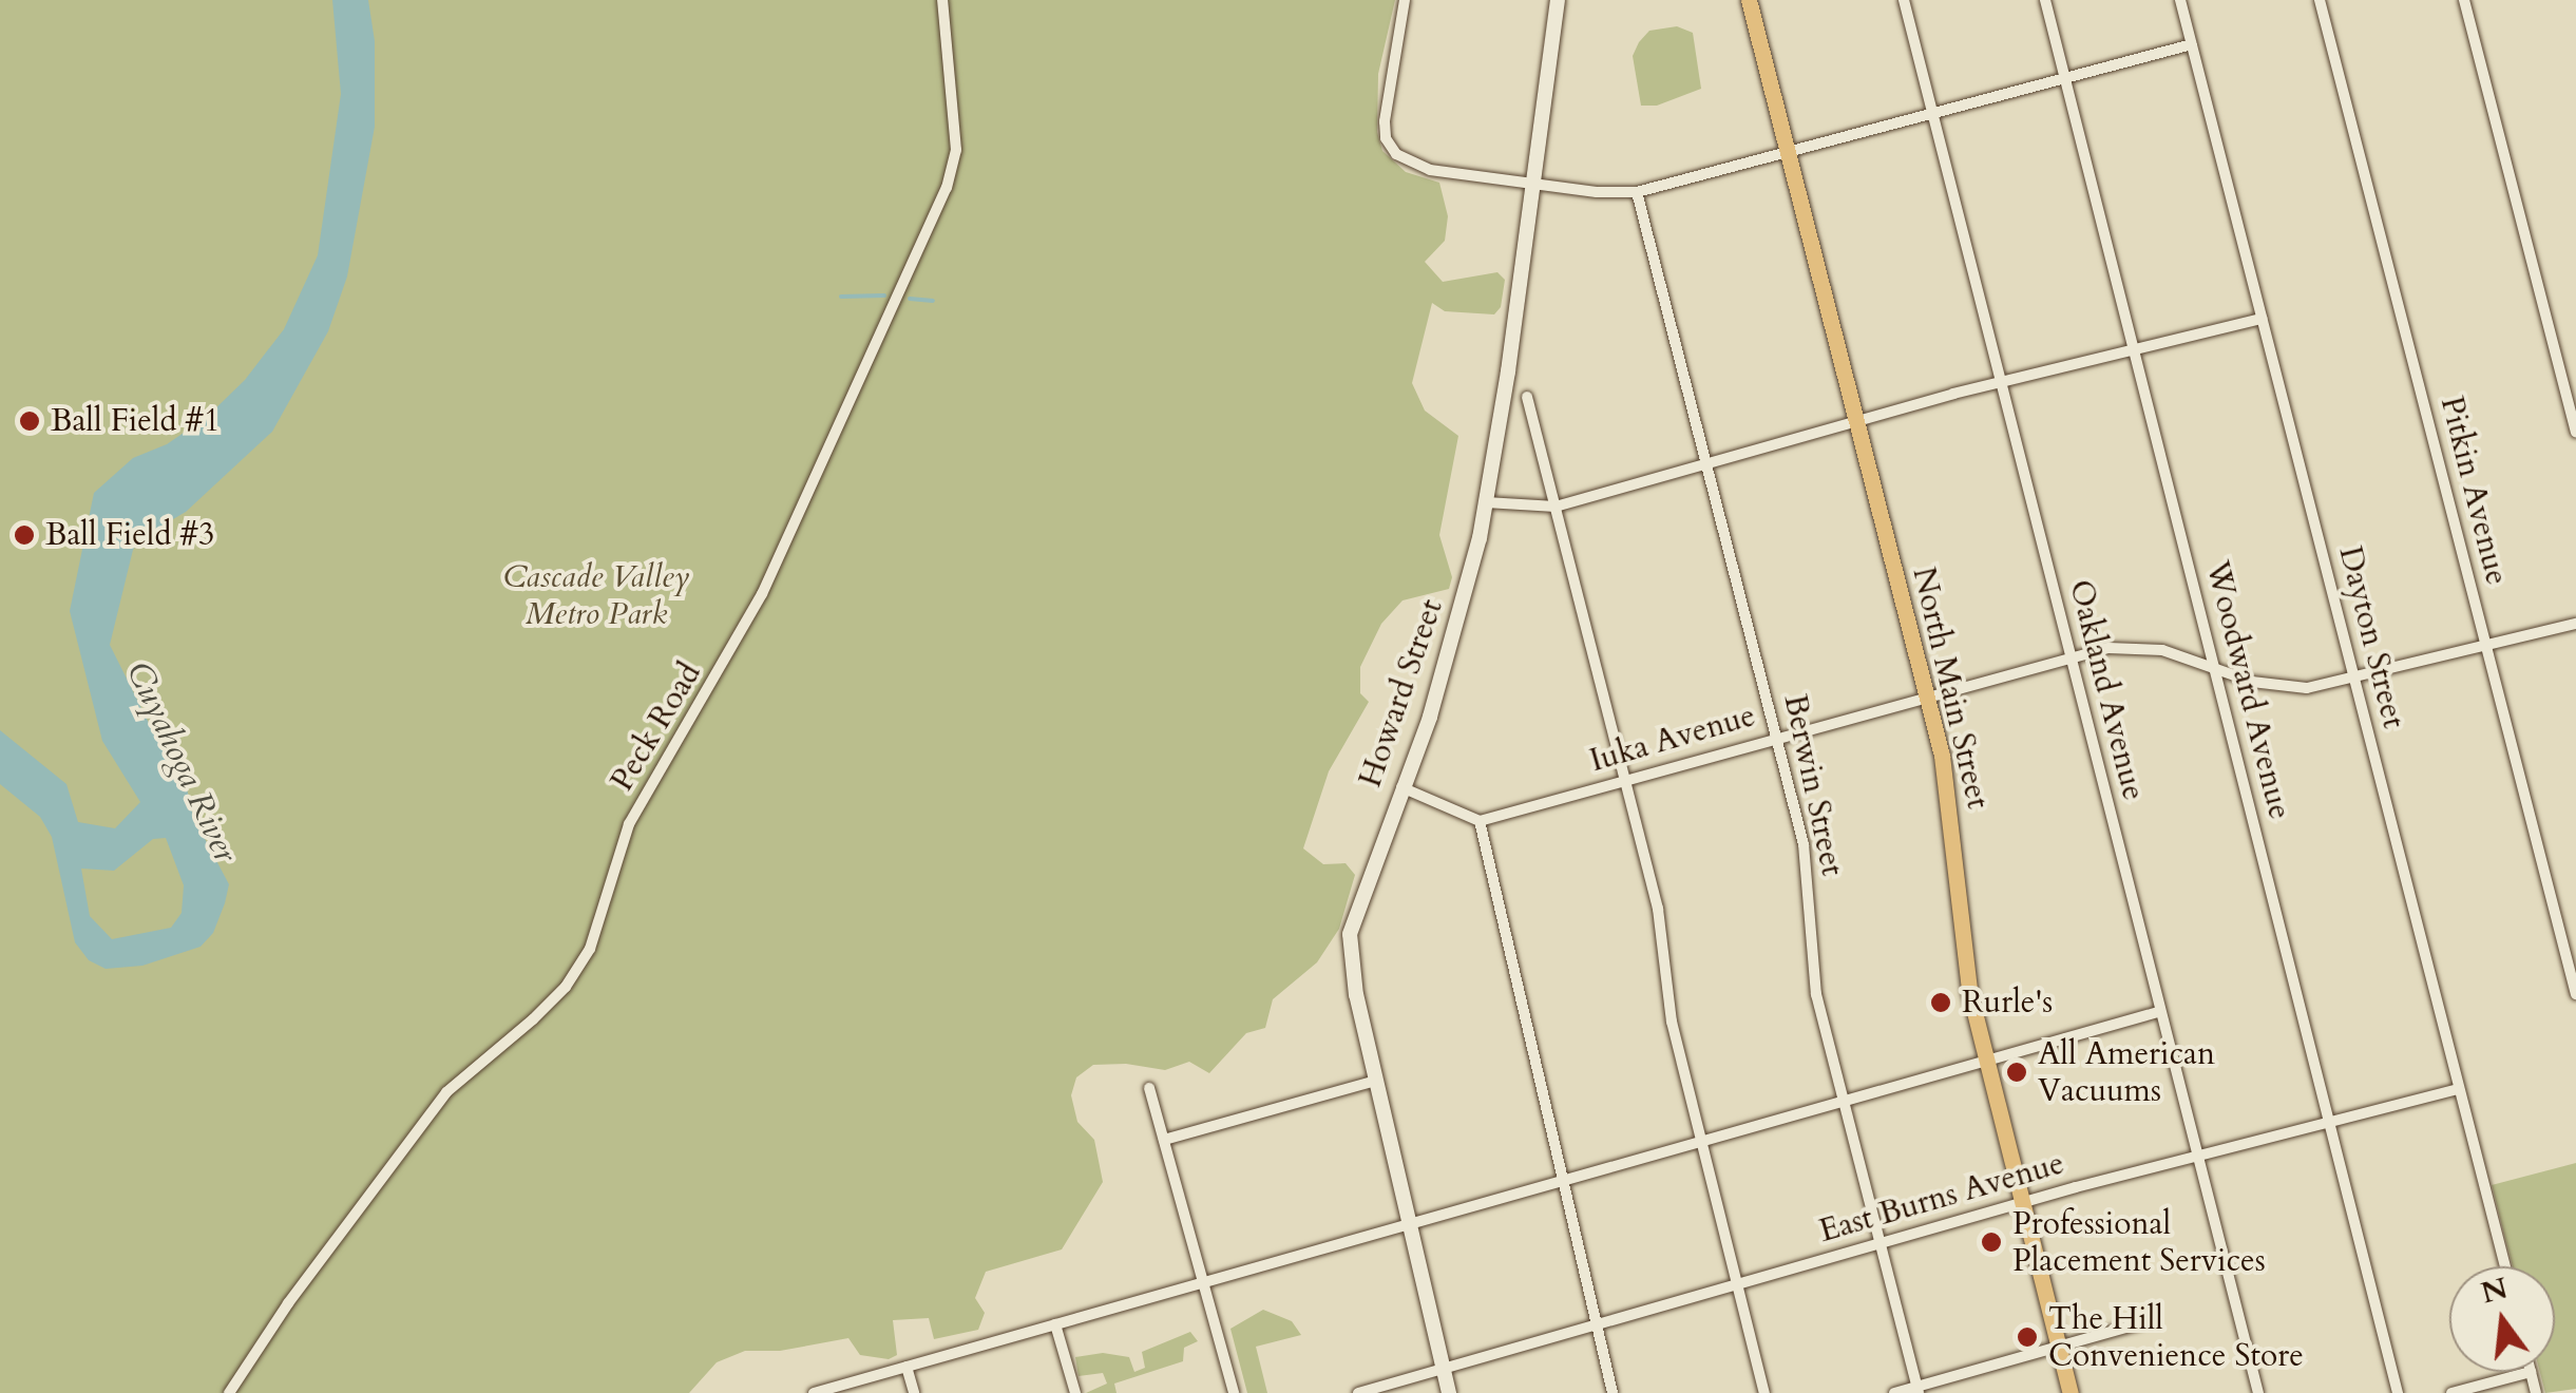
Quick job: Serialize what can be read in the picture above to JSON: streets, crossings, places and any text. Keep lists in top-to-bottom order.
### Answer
{
  "streets": {
    "main road": ["North Main Street", "Howard Street"],
    "street": [
      "Pitkin Avenue",
      "Dayton Street",
      "Oakland Avenue",
      "Woodward Avenue",
      "Peck Road",
      "Iuka Avenue",
      "Berwin Street",
      "East Burns Avenue"
    ]
  },
  "crossings": [
    ["Pitkin Avenue", "Iuka Avenue"],
    ["Dayton Street", "Iuka Avenue"],
    ["Dayton Street", "East Burns Avenue"],
    ["North Main Street", "Iuka Avenue"],
    ["North Main Street", "East Burns Avenue"],
    ["Oakland Avenue", "Iuka Avenue"],
    ["Oakland Avenue", "East Burns Avenue"],
    ["Woodward Avenue", "Iuka Avenue"],
    ["Woodward Avenue", "East Burns Avenue"],
    ["Howard Street", "East Burns Avenue"],
    ["Iuka Avenue", "Berwin Street"],
    ["Berwin Street", "East Burns Avenue"]
  ],
  "water": ["Cuyahoga River"],
  "parks": ["Cascade Valley Metro Park"],
  "places": [
    "Ball Field #1",
    "Ball Field #3",
    "Rurle's",
    "All American Vacuums",
    "Professional Placement Services",
    "The Hill Convenience Store"
  ],
  "north": "top"
}
